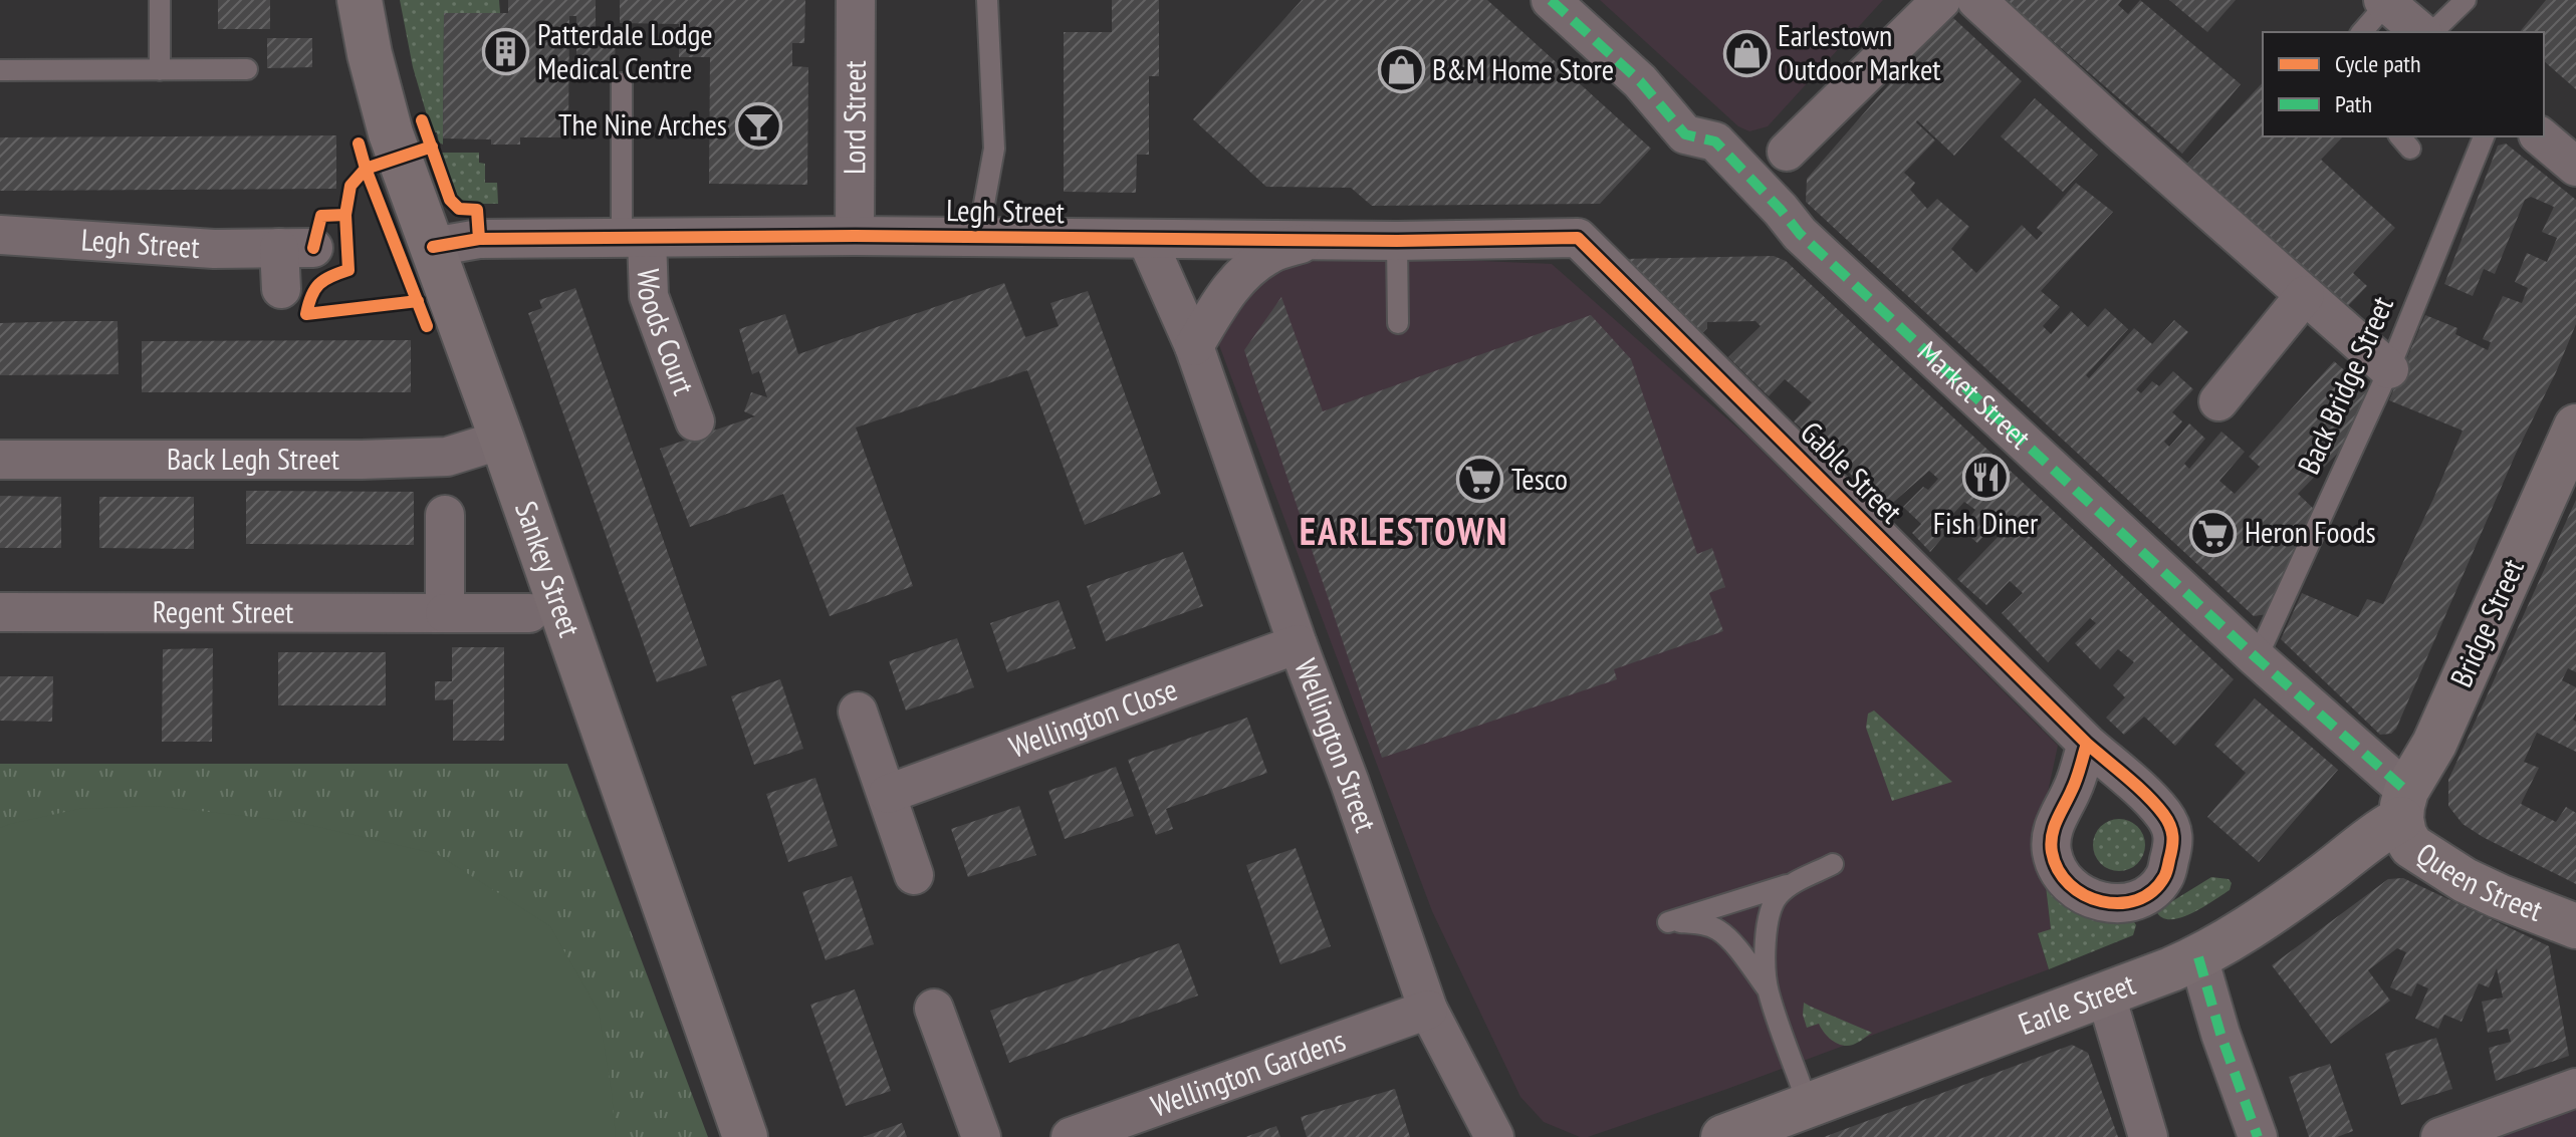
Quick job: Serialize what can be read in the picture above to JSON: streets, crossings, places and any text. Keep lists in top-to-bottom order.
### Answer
{
  "streets": {
    "street": [
      "Lord Street",
      "Legh Street",
      "Woods Court",
      "Market Street",
      "Back Legh Street",
      "Gable Street",
      "Sankey Street",
      "Regent Street",
      "Bridge Street",
      "Wellington Close",
      "Wellington Street",
      "Queen Street",
      "Earle Street",
      "Wellington Gardens"
    ],
    "lane": ["Back Bridge Street"]
  },
  "crossings": [
    ["Lord Street", "Legh Street"],
    ["Legh Street", "Woods Court"],
    ["Legh Street", "Gable Street"],
    ["Legh Street", "Sankey Street"],
    ["Legh Street", "Wellington Street"],
    ["Back Bridge Street", "Market Street"],
    ["Market Street", "Bridge Street"],
    ["Market Street", "Queen Street"],
    ["Market Street", "Earle Street"],
    ["Back Legh Street", "Sankey Street"],
    ["Bridge Street", "Queen Street"],
    ["Bridge Street", "Earle Street"],
    ["Wellington Close", "Wellington Street"],
    ["Wellington Street", "Wellington Gardens"],
    ["Queen Street", "Earle Street"]
  ],
  "districts": ["EARLESTOWN"],
  "places": {
    "building": ["Patterdale Lodge Medical Centre"],
    "shop": ["Earlestown Outdoor Market", "B&M Home Store"],
    "bar": ["The Nine Arches"],
    "restaurant": ["Fish Diner"],
    "supermarket": ["Tesco", "Heron Foods"]
  },
  "legend": ["Cycle path", "Path"]
}
